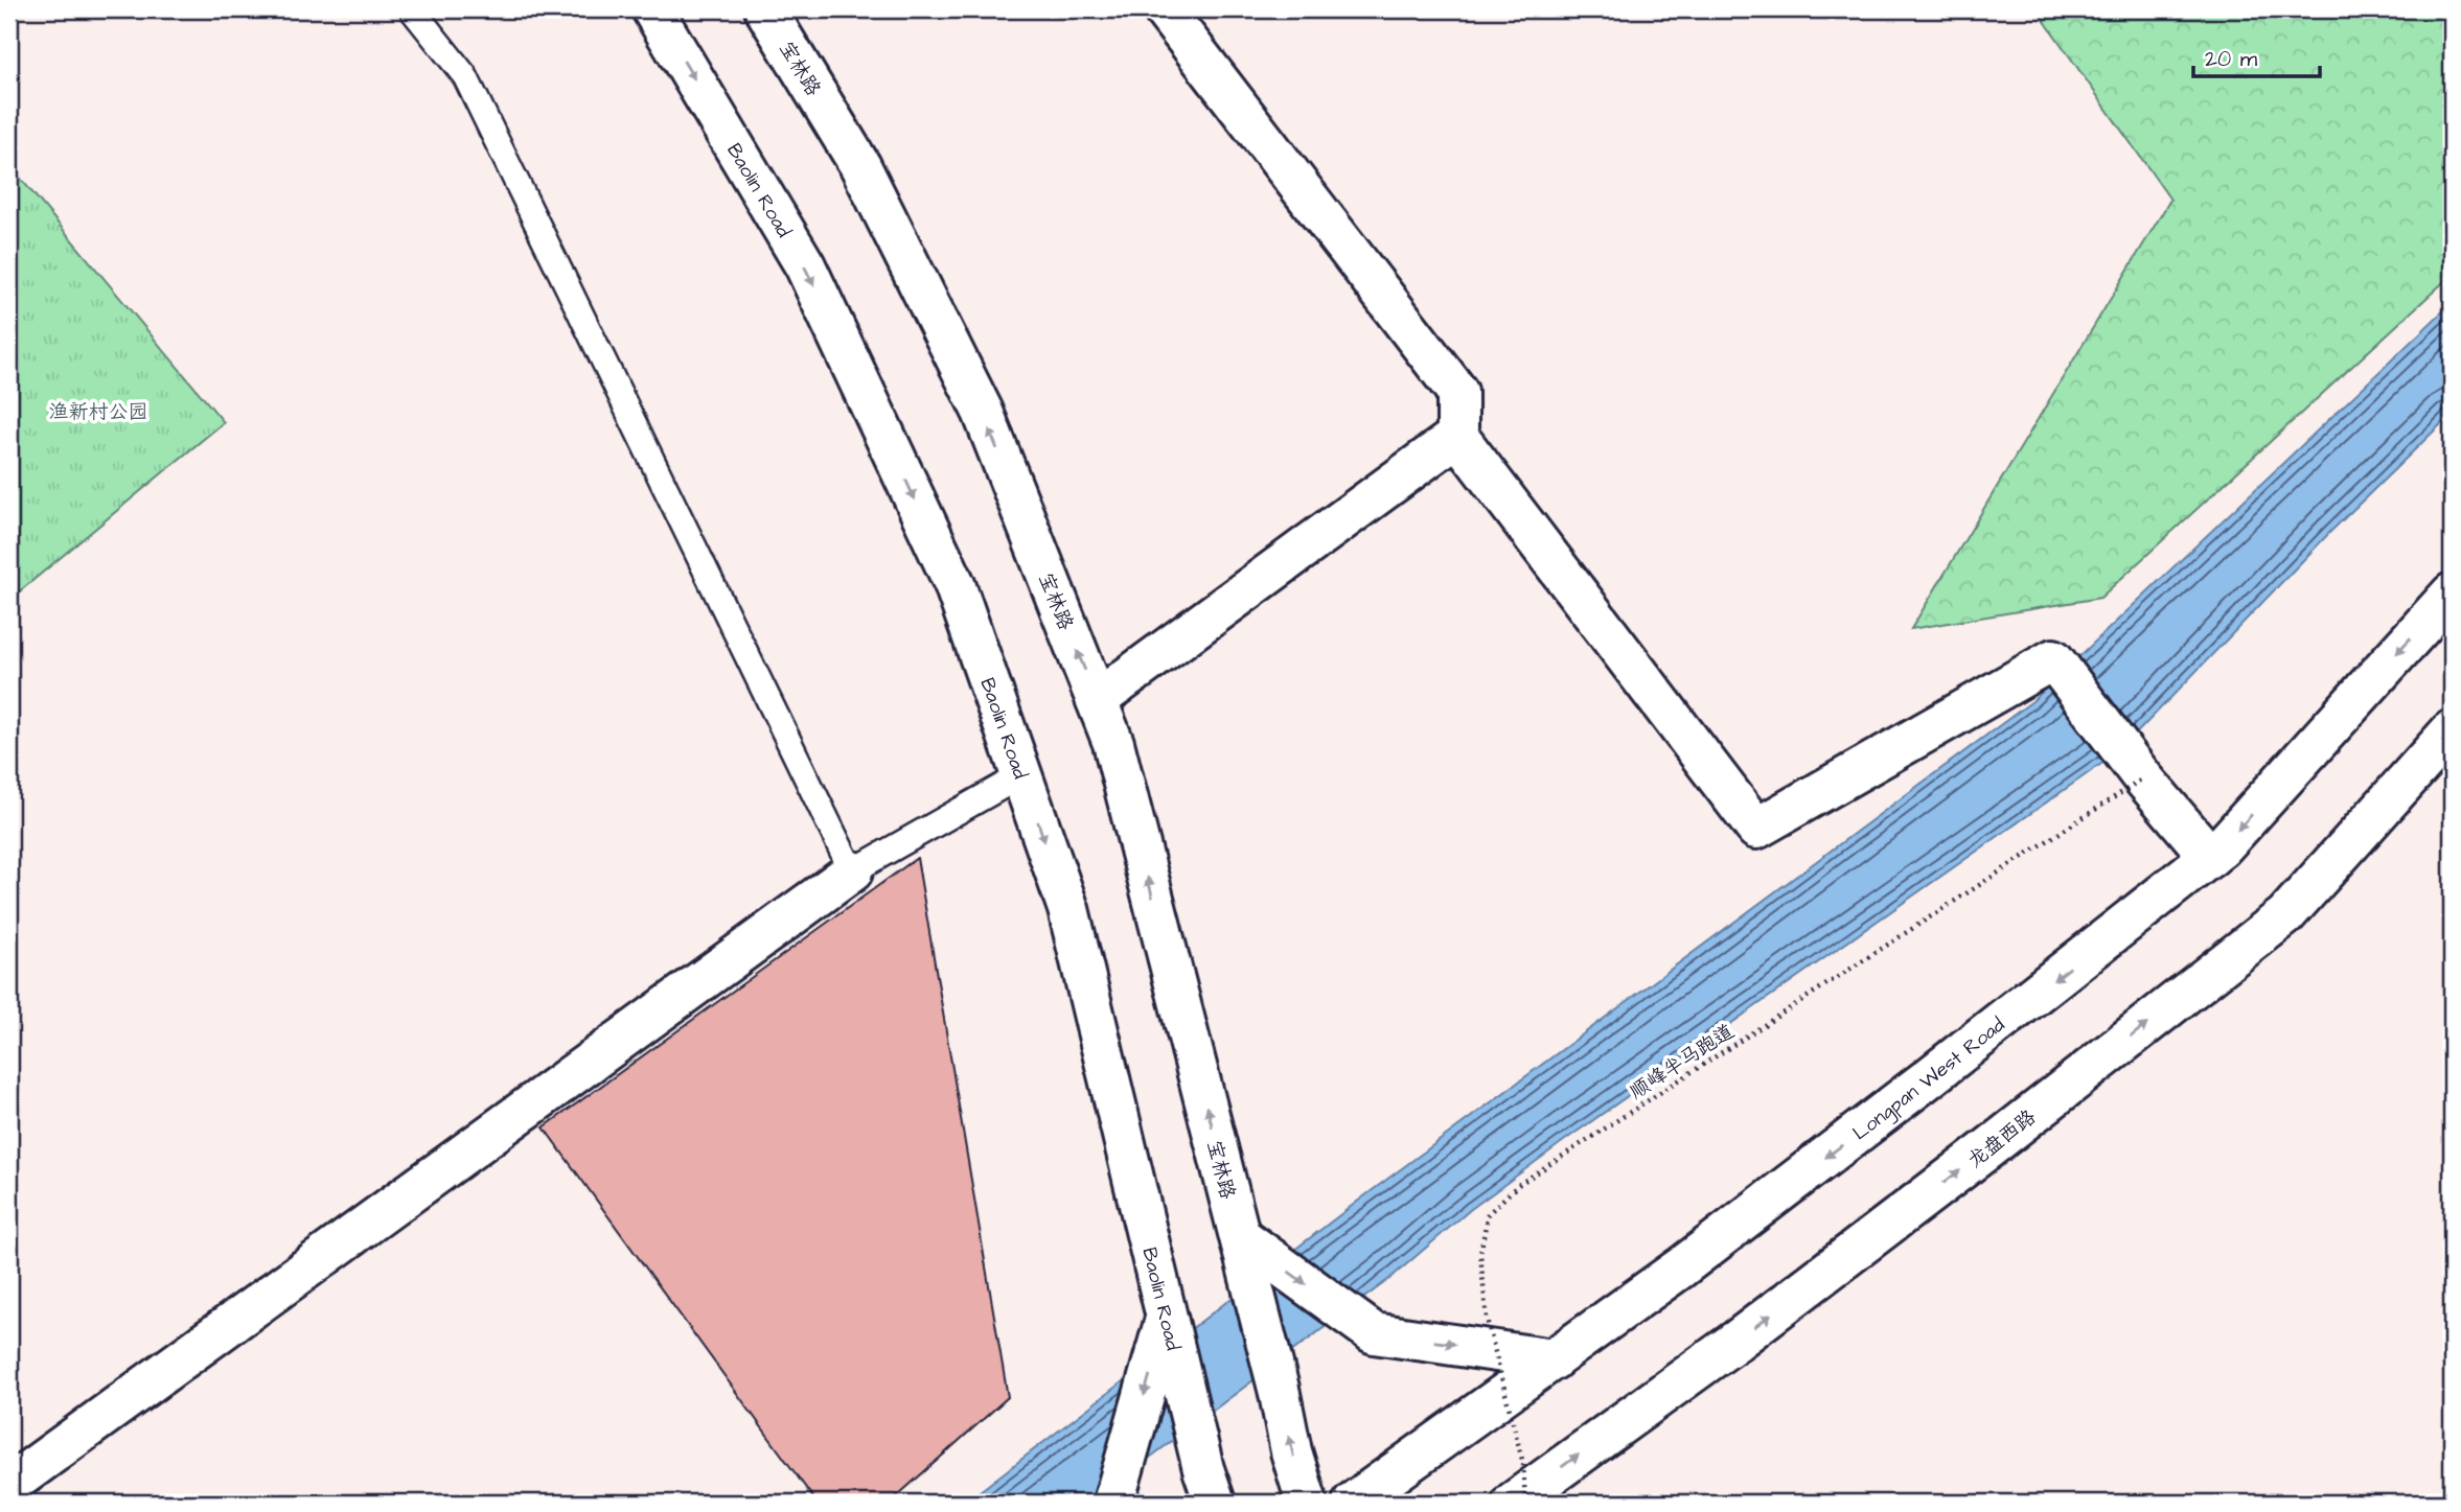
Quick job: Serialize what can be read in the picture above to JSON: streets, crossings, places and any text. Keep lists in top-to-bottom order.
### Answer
{
  "streets": {
    "street": [
      "宝林路",
      "Baolin Road",
      "Longpan West Road",
      "龙盘西路"
    ],
    "path": ["顺峰半马跑道"]
  },
  "crossings": [
    ["顺峰半马跑道", "龙盘西路"]
  ],
  "one_way": [
    "宝林路",
    "Baolin Road",
    "Longpan West Road",
    "龙盘西路"
  ],
  "parks": ["渔新村公园"],
  "scale_bar": "20 m"
}
